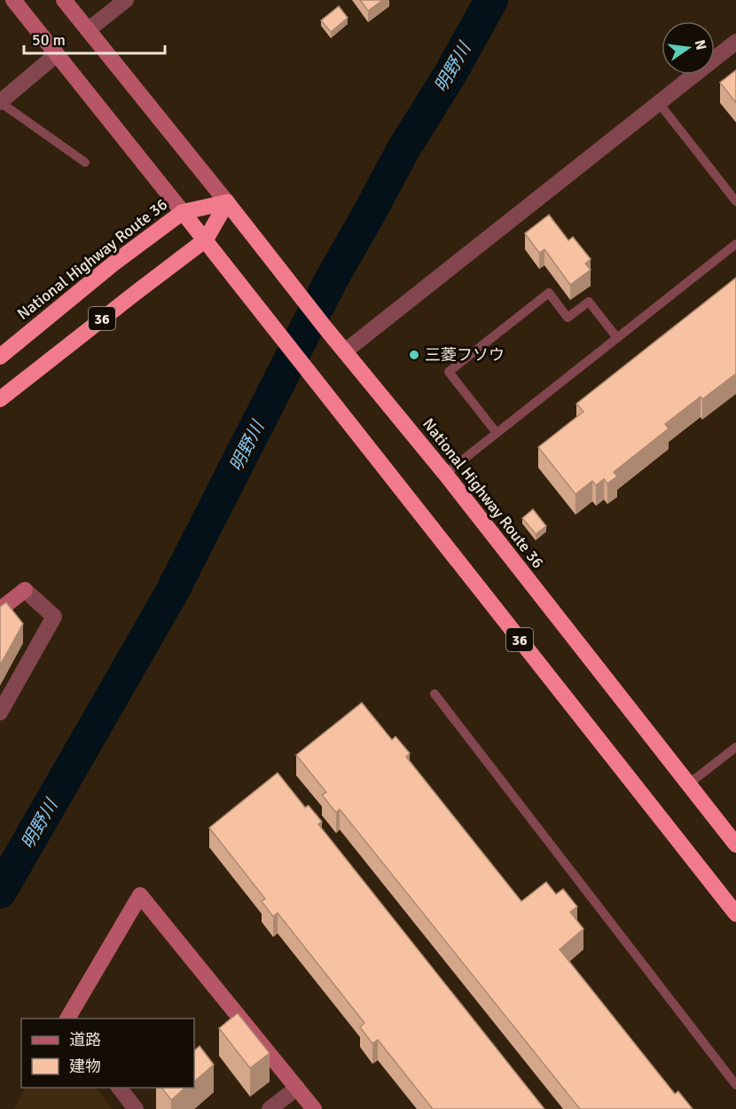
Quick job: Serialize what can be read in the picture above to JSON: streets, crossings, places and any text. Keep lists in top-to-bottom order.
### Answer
{
  "streets": {
    "highway": ["National Highway Route 36", "36"]
  },
  "crossings": [
    ["National Highway Route 36", "36"]
  ],
  "water": ["明野川"],
  "places": ["三菱フソウ"],
  "legend": ["道路", "建物"],
  "scale_bar": "50 m",
  "north": "right"
}
